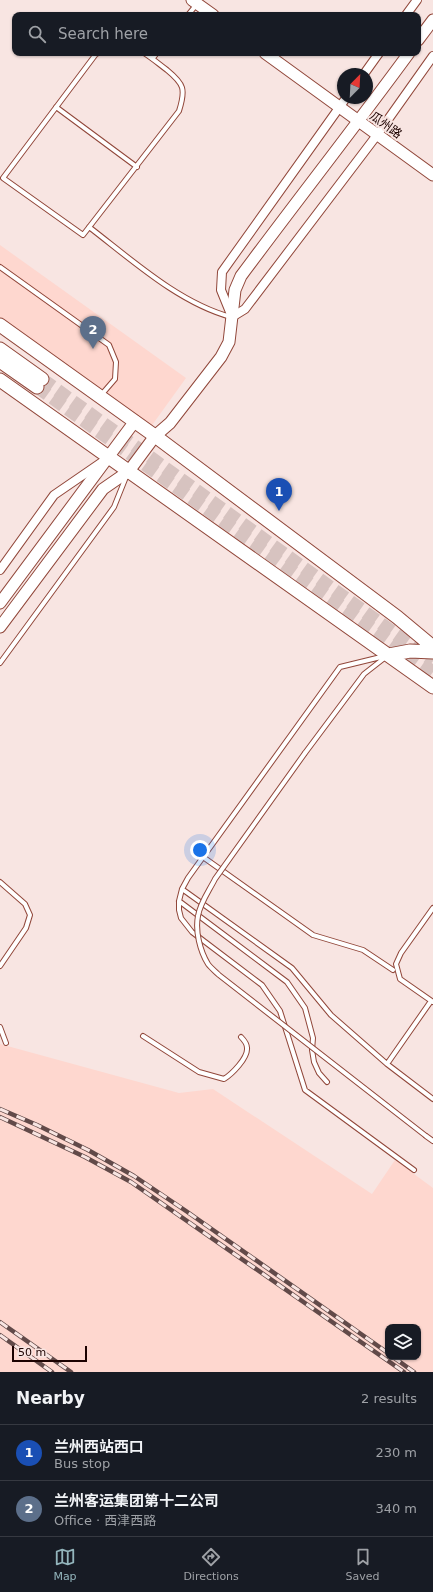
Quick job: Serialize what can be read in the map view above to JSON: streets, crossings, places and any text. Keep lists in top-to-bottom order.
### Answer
{
  "streets": {
    "street": ["瓜州路"]
  },
  "scale_bar": "50 m",
  "north": "top right",
  "page": {
    "search": "Search here",
    "pins": ["2", "1"],
    "scale": "50 m",
    "heading": ["Nearby", "2 results"],
    "list": [
      {
        "mark": "1",
        "name": "兰州西站西口",
        "note": "Bus stop",
        "value": "230 m"
      },
      {
        "mark": "2",
        "name": "兰州客运集团第十二公司",
        "note": "Office · 西津西路",
        "value": "340 m"
      }
    ],
    "nav": ["Map", "Directions", "Saved"]
  }
}
